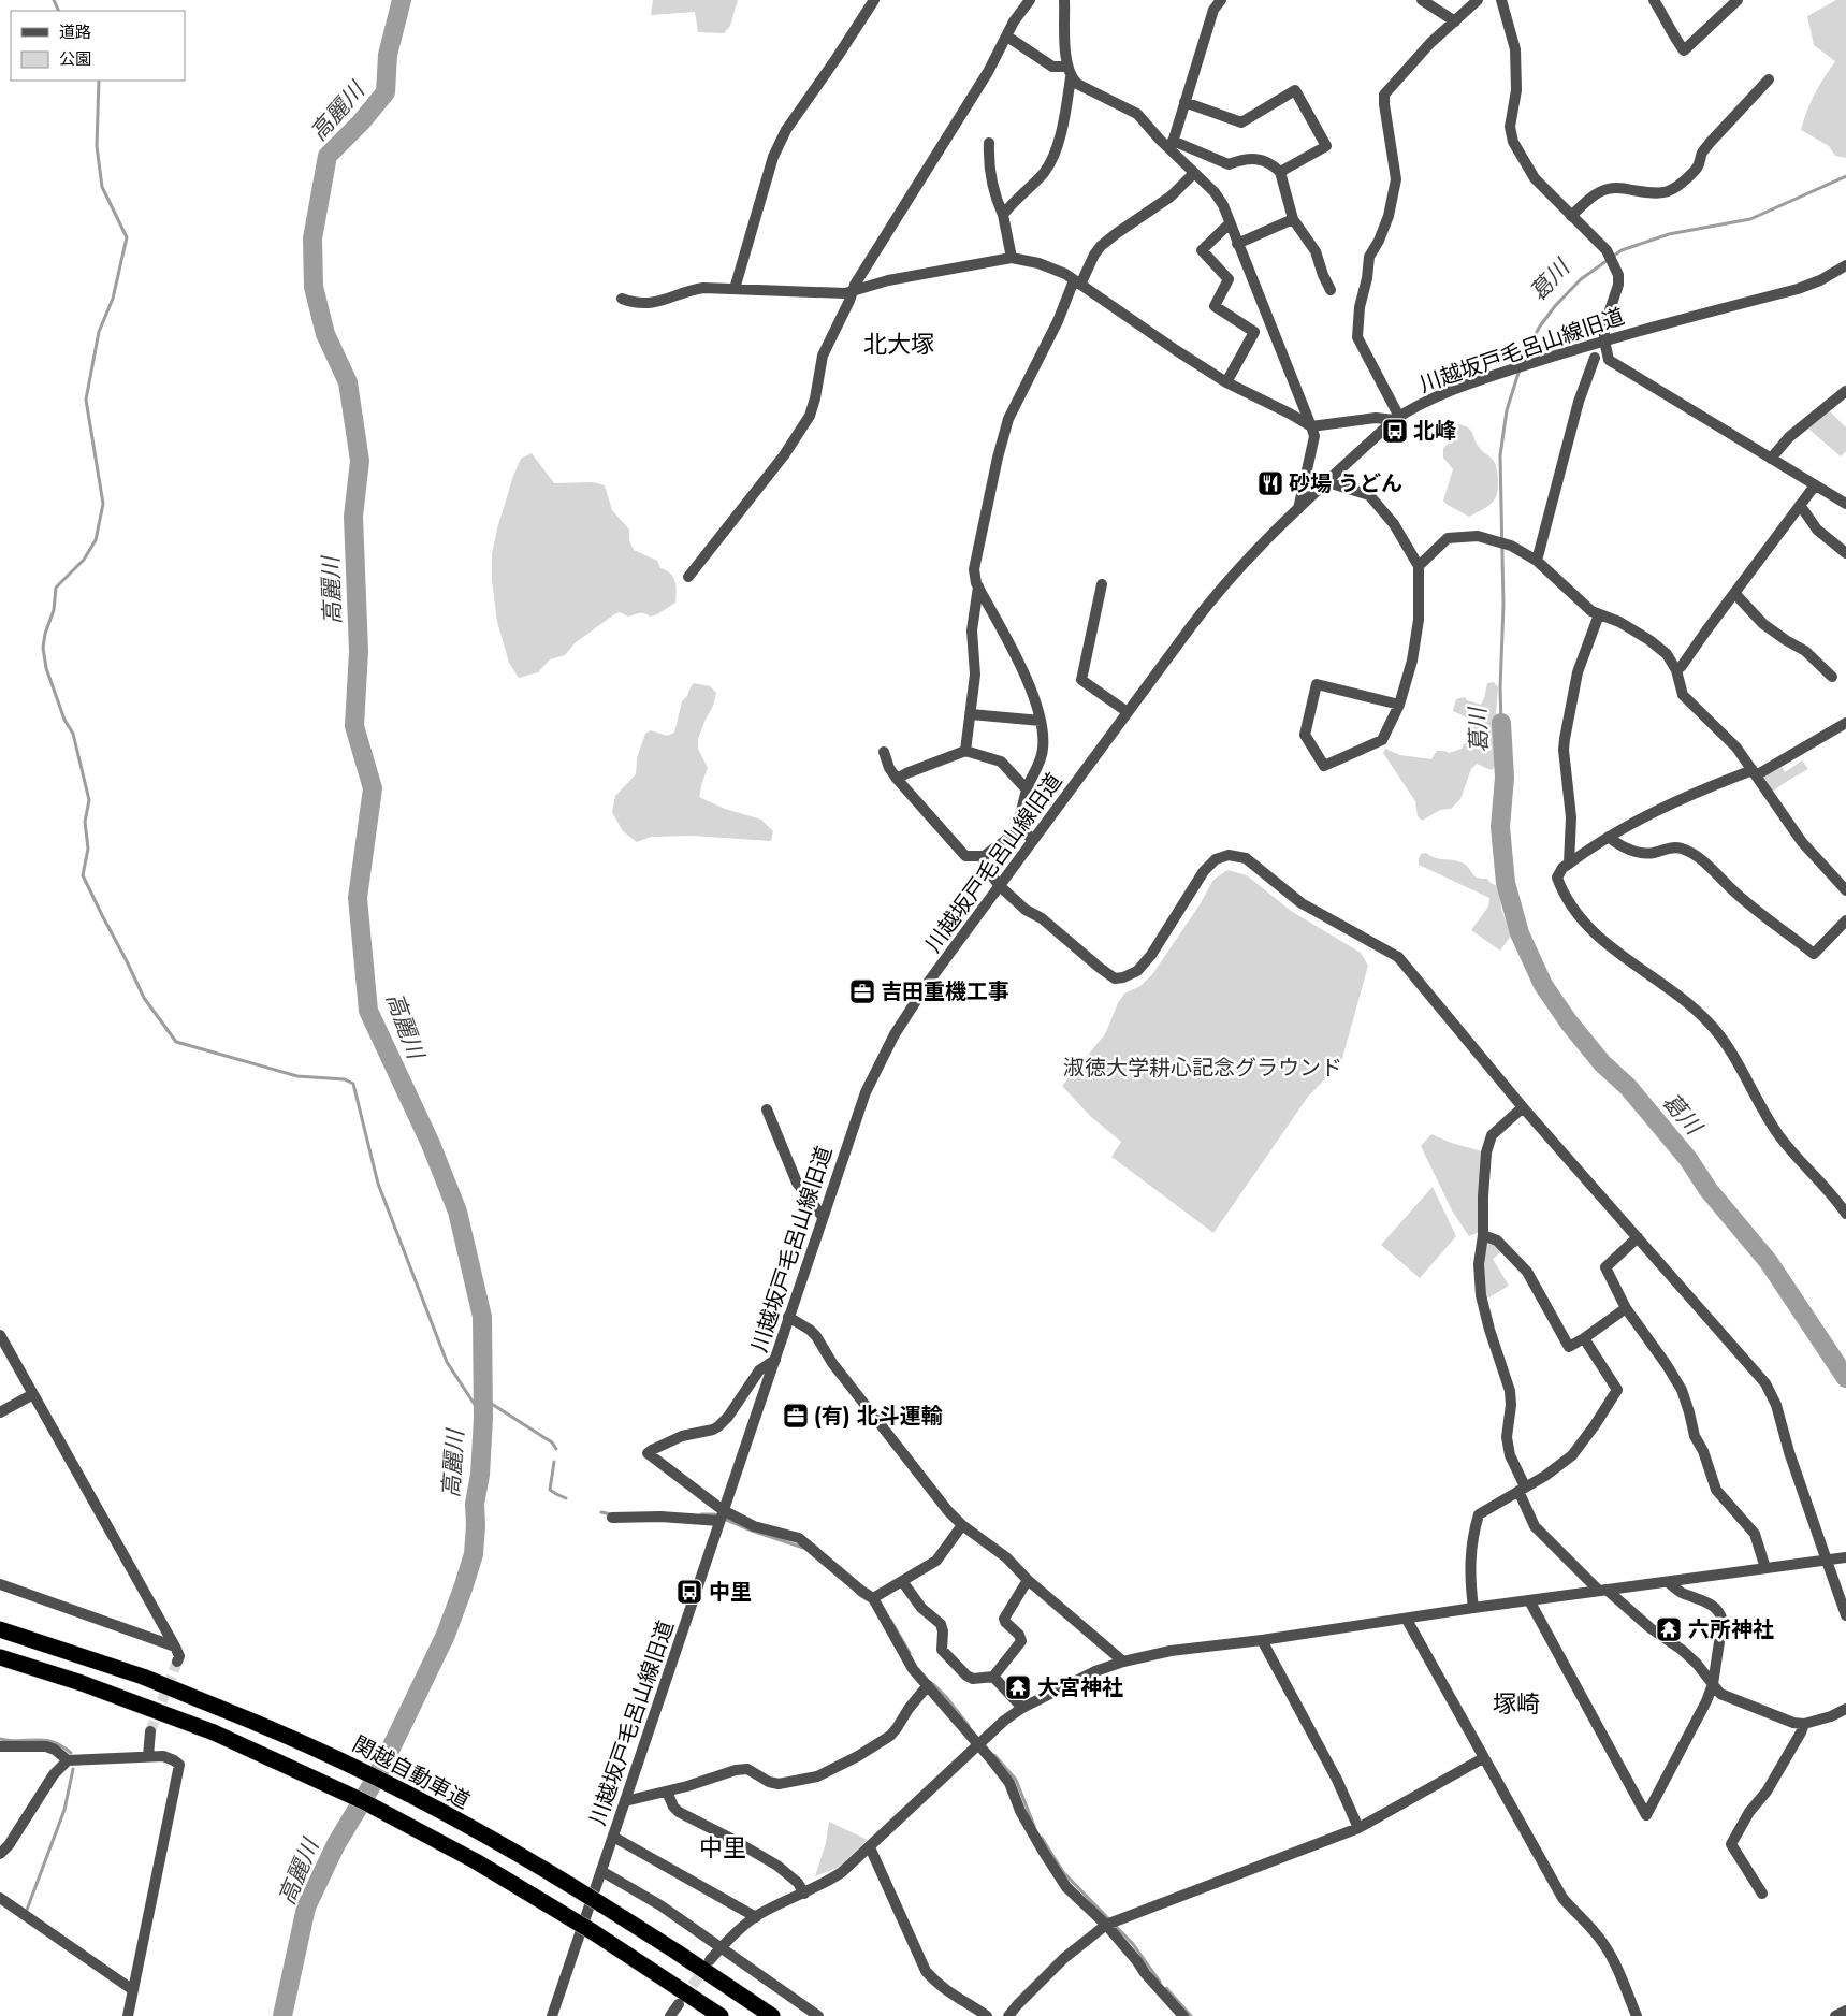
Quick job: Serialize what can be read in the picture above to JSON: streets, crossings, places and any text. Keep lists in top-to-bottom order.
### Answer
{
  "streets": {
    "highway": ["関越自動車道"],
    "street": ["川越坂戸毛呂山線旧道"]
  },
  "districts": ["北大塚", "塚崎", "中里"],
  "water": ["高麗川", "葛川"],
  "parks": ["淑徳大学耕心記念グラウンド"],
  "places": {
    "bus stop": ["北峰", "中里"],
    "restaurant": ["砂場 うどん"],
    "office": ["吉田重機工事", "(有) 北斗運輸"],
    "temple": ["六所神社", "大宮神社"]
  },
  "legend": ["道路", "公園"]
}
